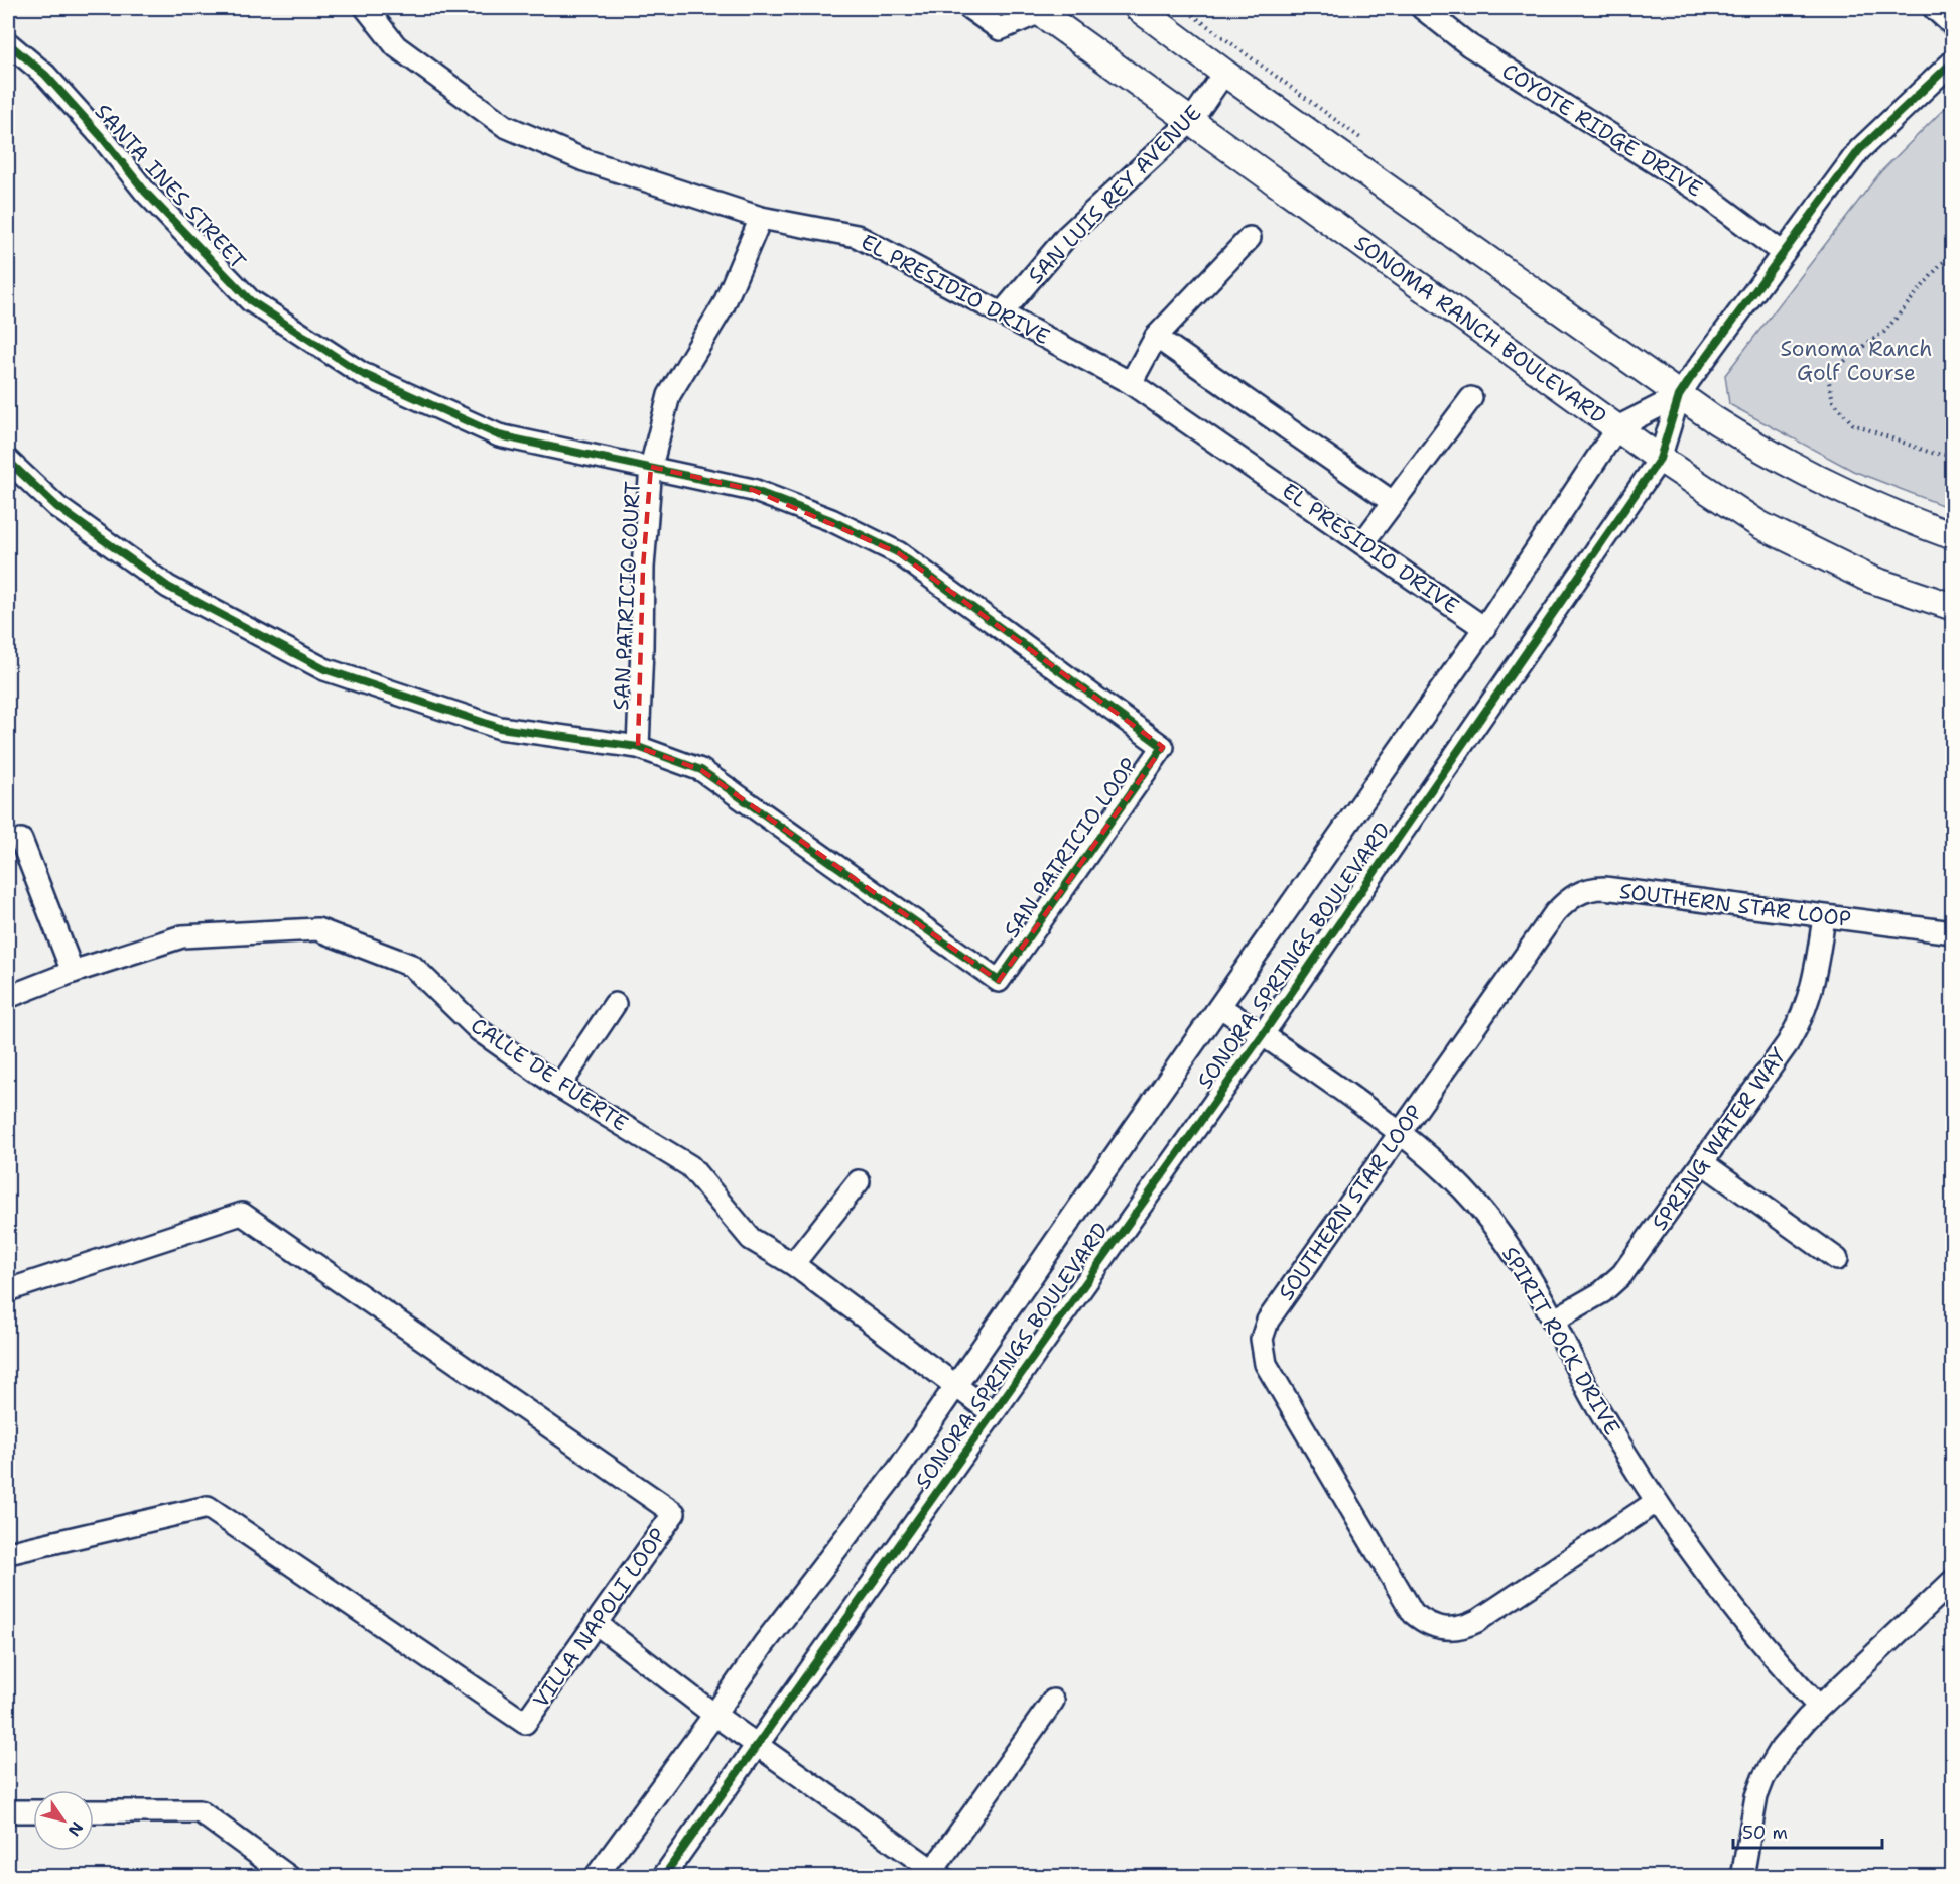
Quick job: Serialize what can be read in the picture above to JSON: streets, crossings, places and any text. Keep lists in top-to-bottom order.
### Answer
{
  "streets": {
    "main road": ["SONOMA RANCH BOULEVARD"],
    "street": [
      "COYOTE RIDGE DRIVE",
      "SANTA INES STREET",
      "SAN LUIS REY AVENUE",
      "EL PRESIDIO DRIVE",
      "SAN PATRICIO COURT",
      "SAN PATRICIO LOOP",
      "SOUTHERN STAR LOOP",
      "SONORA SPRINGS BOULEVARD",
      "CALLE DE FUERTE",
      "SPRING WATER WAY",
      "SPIRIT ROCK DRIVE",
      "VILLA NAPOLI LOOP"
    ]
  },
  "crossings": [
    ["COYOTE RIDGE DRIVE", "SONORA SPRINGS BOULEVARD"],
    ["SANTA INES STREET", "SAN PATRICIO COURT"],
    ["SANTA INES STREET", "SAN PATRICIO LOOP"],
    ["SAN LUIS REY AVENUE", "EL PRESIDIO DRIVE"],
    ["SAN LUIS REY AVENUE", "SONOMA RANCH BOULEVARD"],
    ["EL PRESIDIO DRIVE", "SAN PATRICIO COURT"],
    ["EL PRESIDIO DRIVE", "SONORA SPRINGS BOULEVARD"],
    ["SONOMA RANCH BOULEVARD", "SONORA SPRINGS BOULEVARD"],
    ["SAN PATRICIO COURT", "SAN PATRICIO LOOP"],
    ["SOUTHERN STAR LOOP", "SPRING WATER WAY"],
    ["SOUTHERN STAR LOOP", "SPIRIT ROCK DRIVE"],
    ["SONORA SPRINGS BOULEVARD", "CALLE DE FUERTE"],
    ["SONORA SPRINGS BOULEVARD", "SPIRIT ROCK DRIVE"],
    ["SPRING WATER WAY", "SPIRIT ROCK DRIVE"]
  ],
  "parks": ["Sonoma Ranch Golf Course"],
  "scale_bar": "50 m",
  "north": "bottom right"
}
